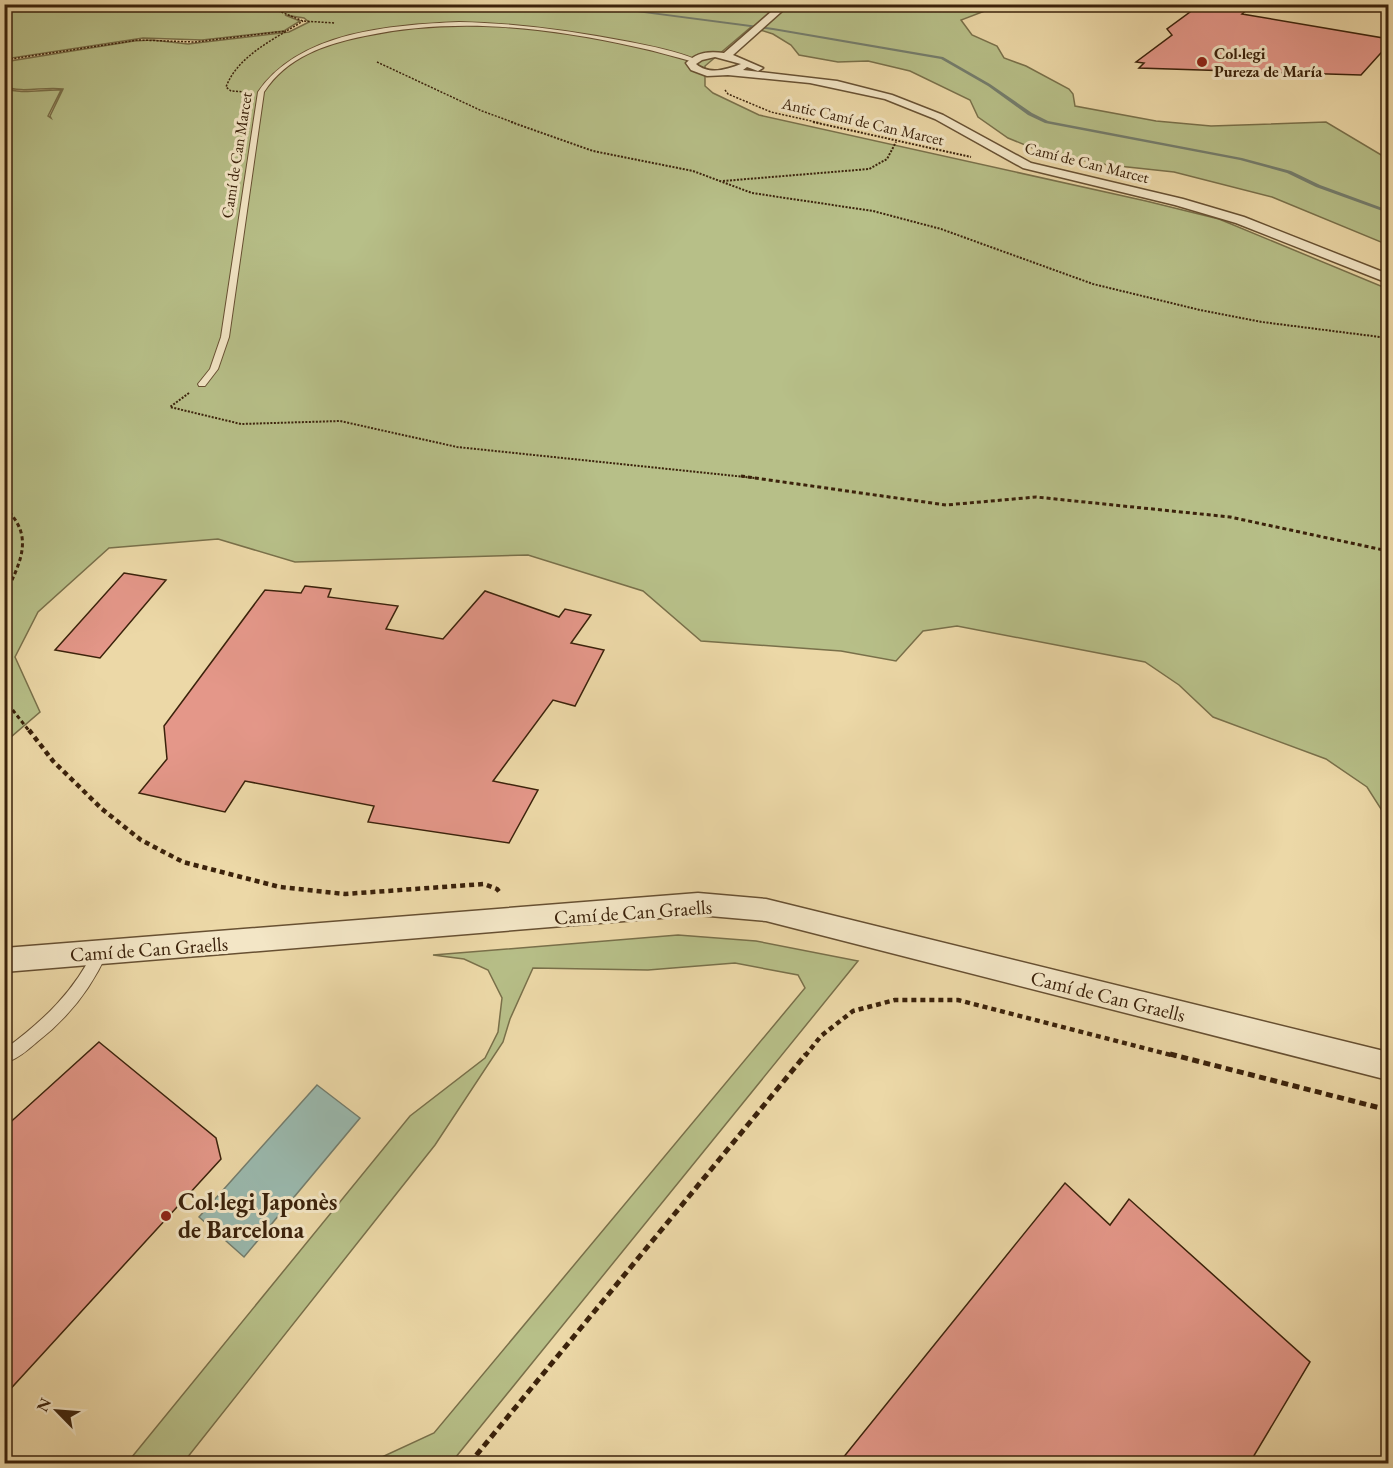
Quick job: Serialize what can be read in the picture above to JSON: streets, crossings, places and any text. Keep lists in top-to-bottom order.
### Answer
{
  "streets": {
    "street": ["Camí de Can Marcet", "Camí de Can Graells"],
    "path": ["Antic Camí de Can Marcet"]
  },
  "places": ["Col·legi Pureza de María", "Col·legi Japonès de Barcelona"],
  "north": "top left"
}
